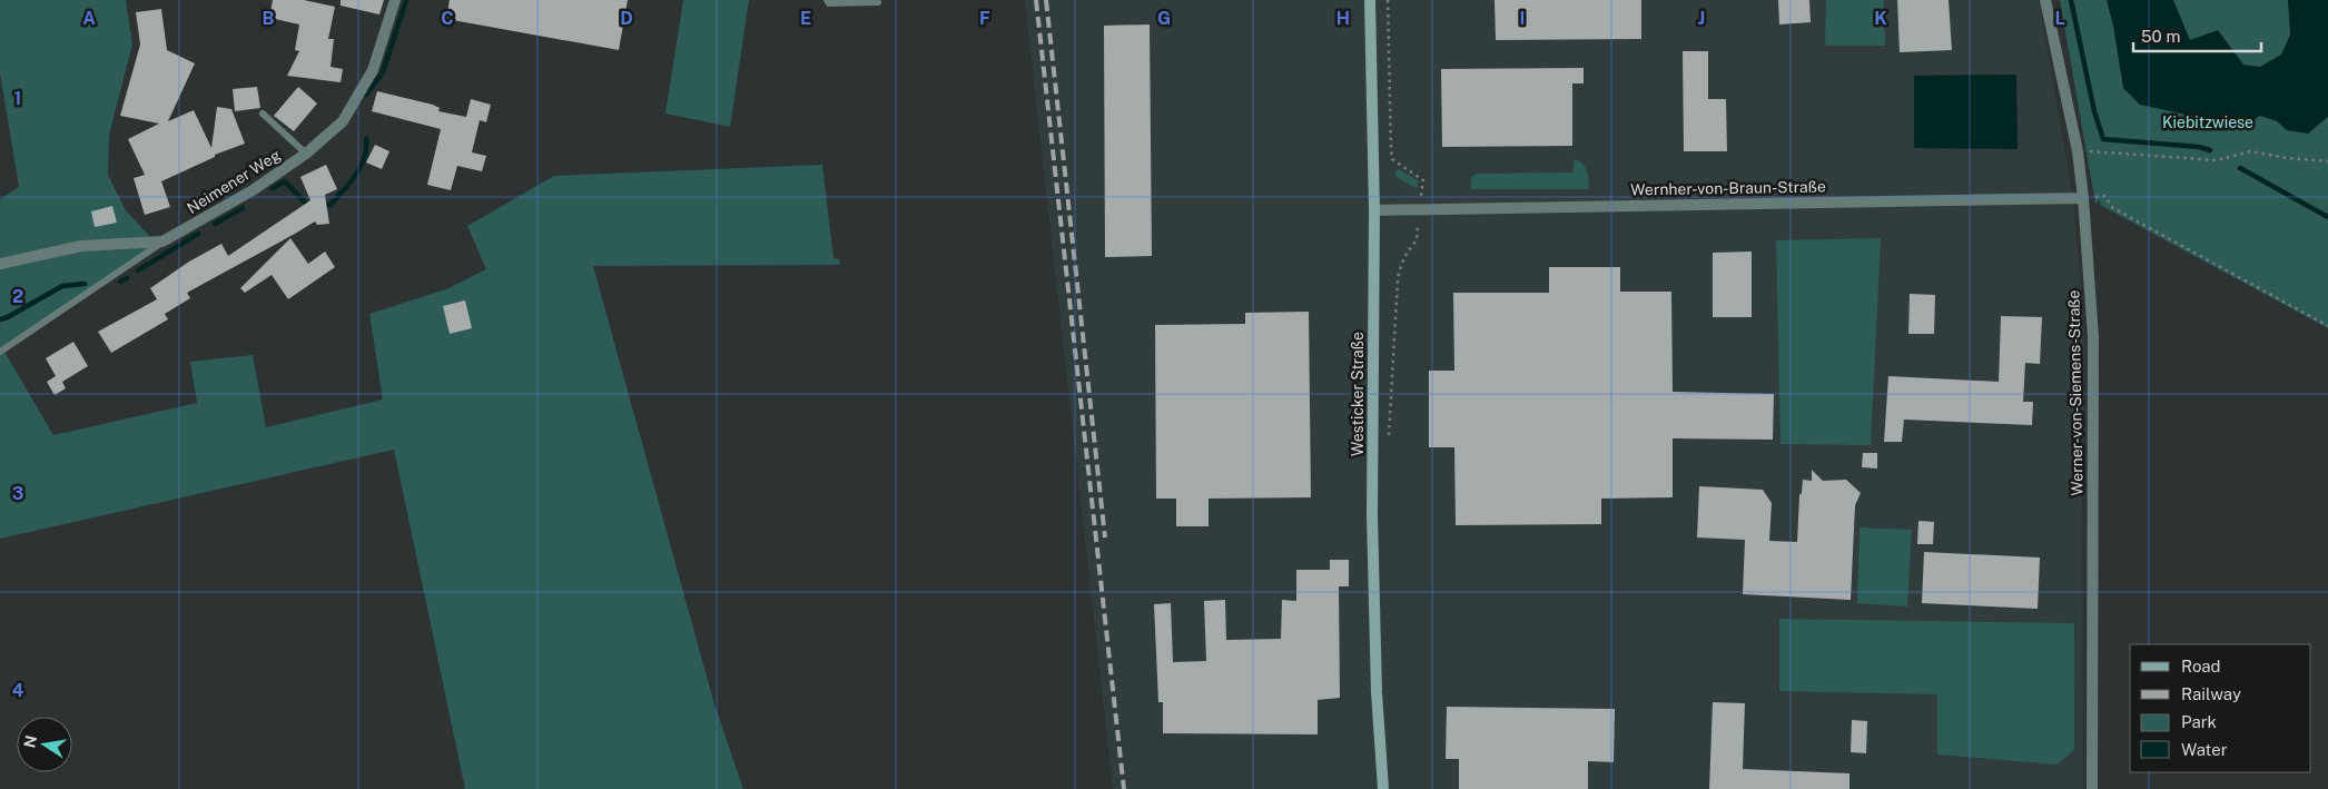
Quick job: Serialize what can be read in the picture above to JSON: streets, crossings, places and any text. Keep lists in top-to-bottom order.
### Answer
{
  "streets": {
    "main road": ["Westicker Straße"],
    "street": ["Neimener Weg", "Wernher-von-Braun-Straße", "Werner-von-Siemens-Straße"]
  },
  "crossings": [
    ["Wernher-von-Braun-Straße", "Werner-von-Siemens-Straße"],
    ["Wernher-von-Braun-Straße", "Westicker Straße"]
  ],
  "parks": ["Kiebitzwiese"],
  "legend": [
    "Road",
    "Railway",
    "Park",
    "Water"
  ],
  "scale_bar": "50 m",
  "north": "left",
  "grid": {
    "columns": [
      "A",
      "B",
      "C",
      "D",
      "E",
      "F",
      "G",
      "H",
      "I",
      "J",
      "K",
      "L"
    ],
    "rows": [
      "1",
      "2",
      "3",
      "4"
    ]
  }
}
